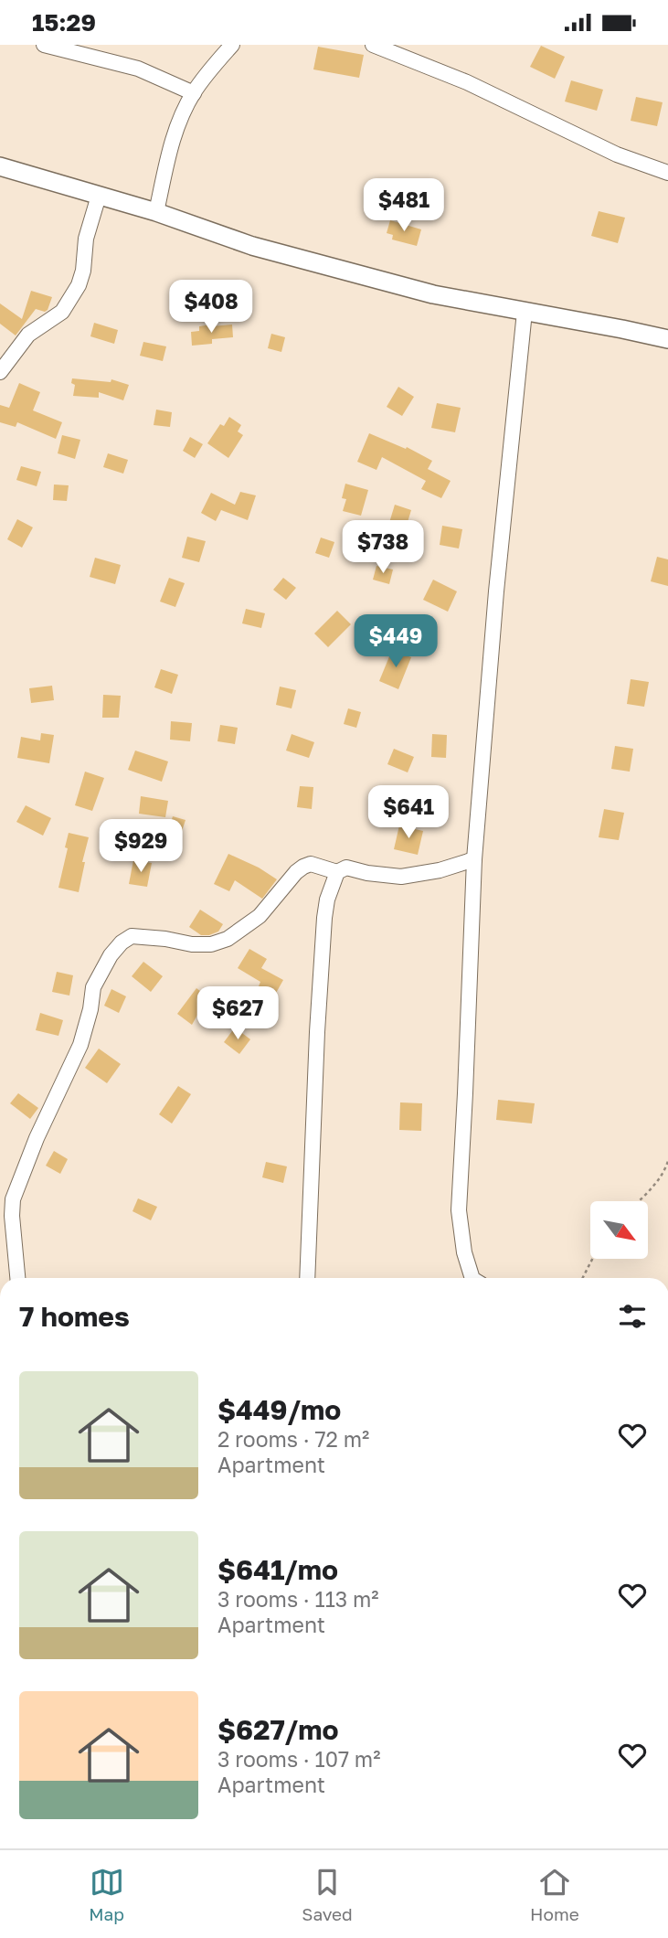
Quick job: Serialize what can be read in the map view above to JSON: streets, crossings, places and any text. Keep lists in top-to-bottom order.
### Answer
{
  "north": "bottom right",
  "page": {
    "status": "15:29",
    "price": [
      "$481",
      "$408",
      "$738",
      "$449",
      "$641",
      "$929",
      "$627"
    ],
    "heading": "7 homes",
    "list": [
      {
        "name": "$449/mo",
        "note": "2 rooms · 72 m² · Apartment"
      },
      {
        "name": "$641/mo",
        "note": "3 rooms · 113 m² · Apartment"
      },
      {
        "name": "$627/mo",
        "note": "3 rooms · 107 m² · Apartment"
      }
    ],
    "tabs": ["Map", "Saved", "Home"]
  }
}
